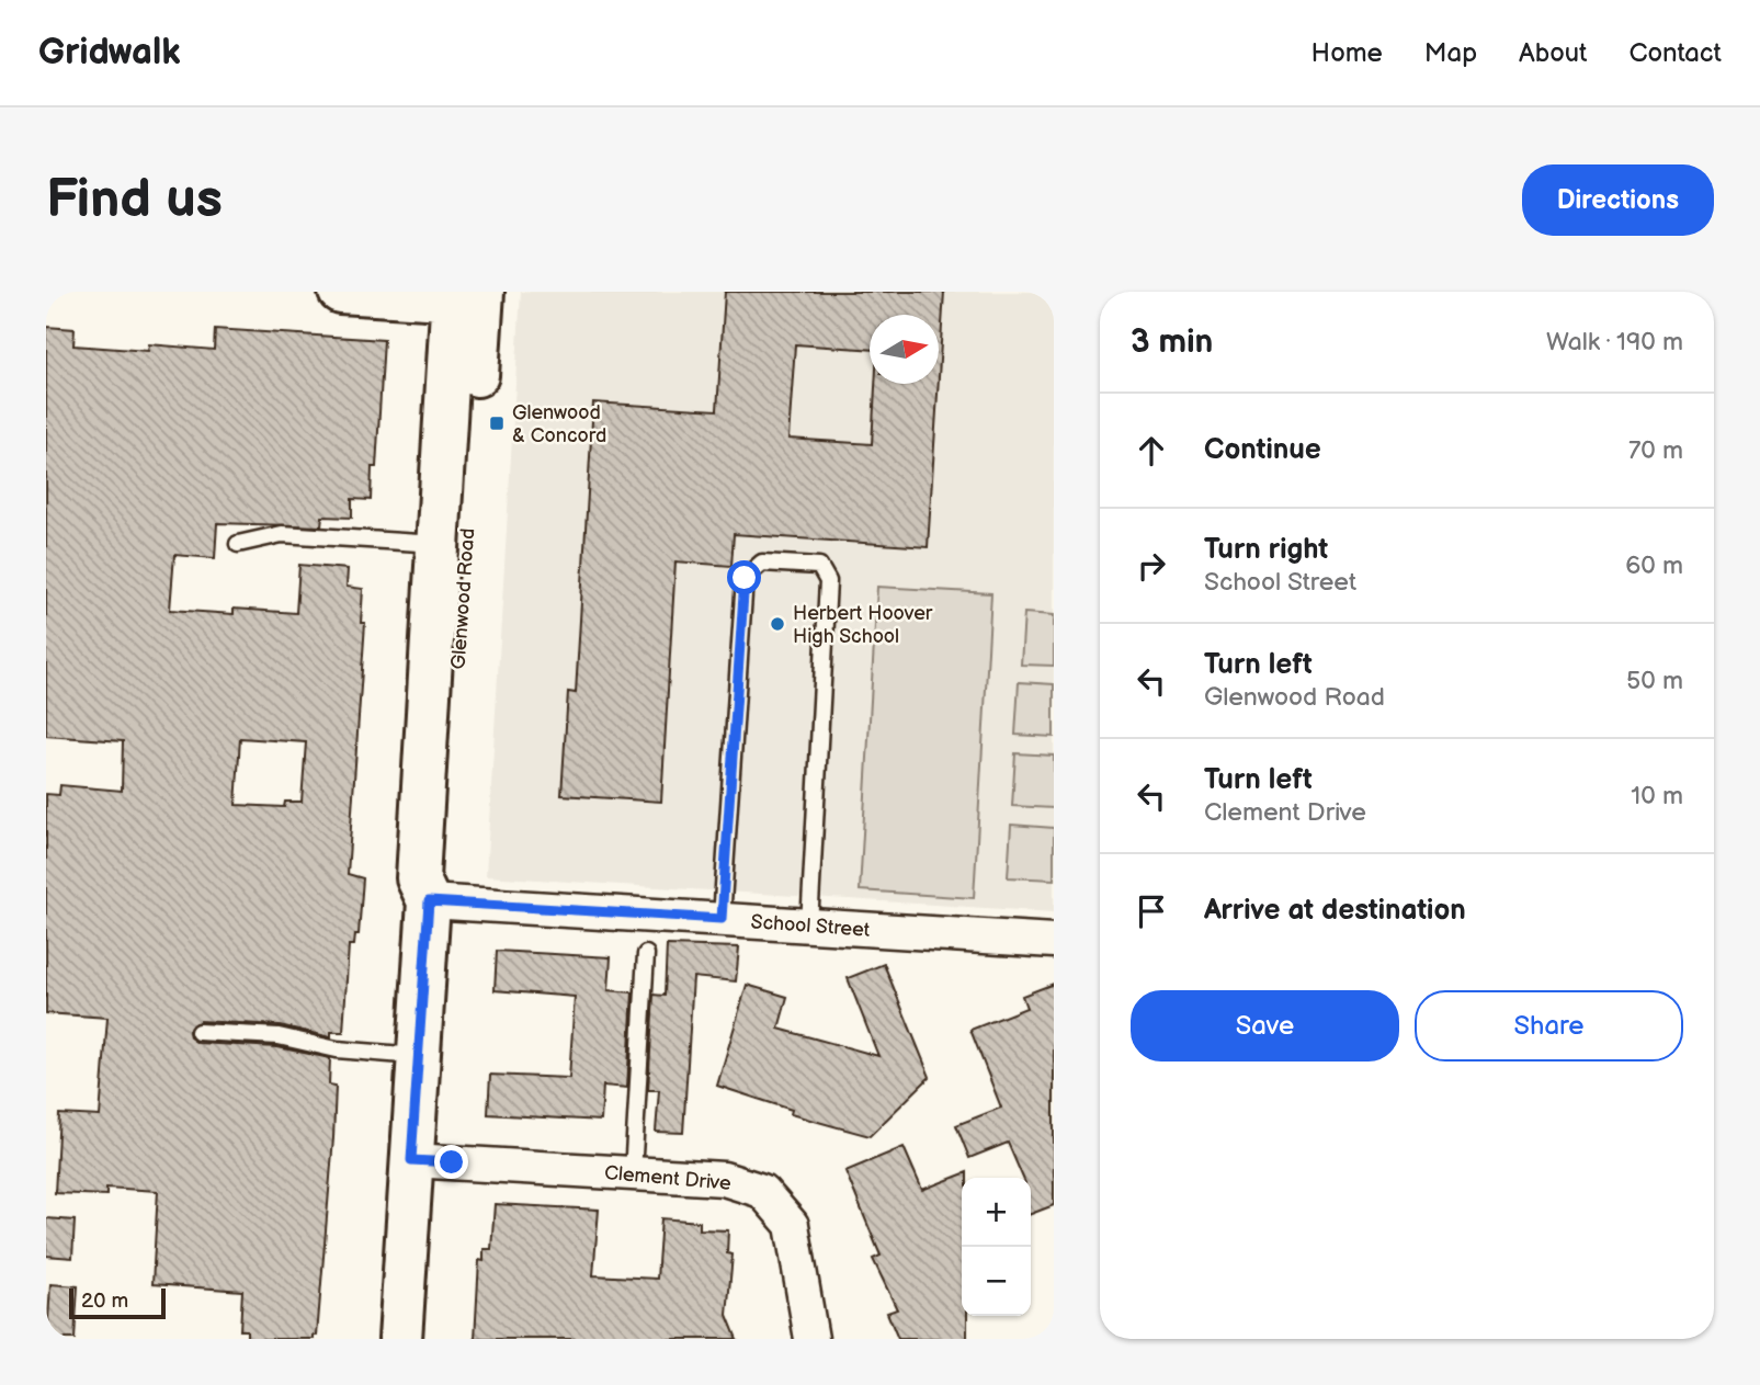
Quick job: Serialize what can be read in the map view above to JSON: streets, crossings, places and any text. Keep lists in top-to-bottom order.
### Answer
{
  "streets": {
    "street": ["Glenwood Road", "School Street", "Clement Drive"]
  },
  "crossings": [
    ["Glenwood Road", "School Street"],
    ["Glenwood Road", "Clement Drive"]
  ],
  "places": {
    "transit": ["Glenwood & Concord"],
    "other": ["Herbert Hoover High School"]
  },
  "scale_bar": "20 m",
  "north": "right",
  "page": {
    "header": "Gridwalk",
    "nav": [
      "Home",
      "Map",
      "About",
      "Contact"
    ],
    "buttons": [
      "Directions",
      ["Save", "Share"]
    ],
    "title": "Find us",
    "heading": ["3 min", "Walk · 190 m"],
    "list": [
      ["Continue", "70 m"],
      ["Turn right", "School Street", "60 m"],
      ["Turn left", "Glenwood Road", "50 m"],
      ["Turn left", "Clement Drive", "10 m"],
      "Arrive at destination"
    ],
    "map_buttons": ["+", "−"],
    "scale": "20 m"
  }
}
